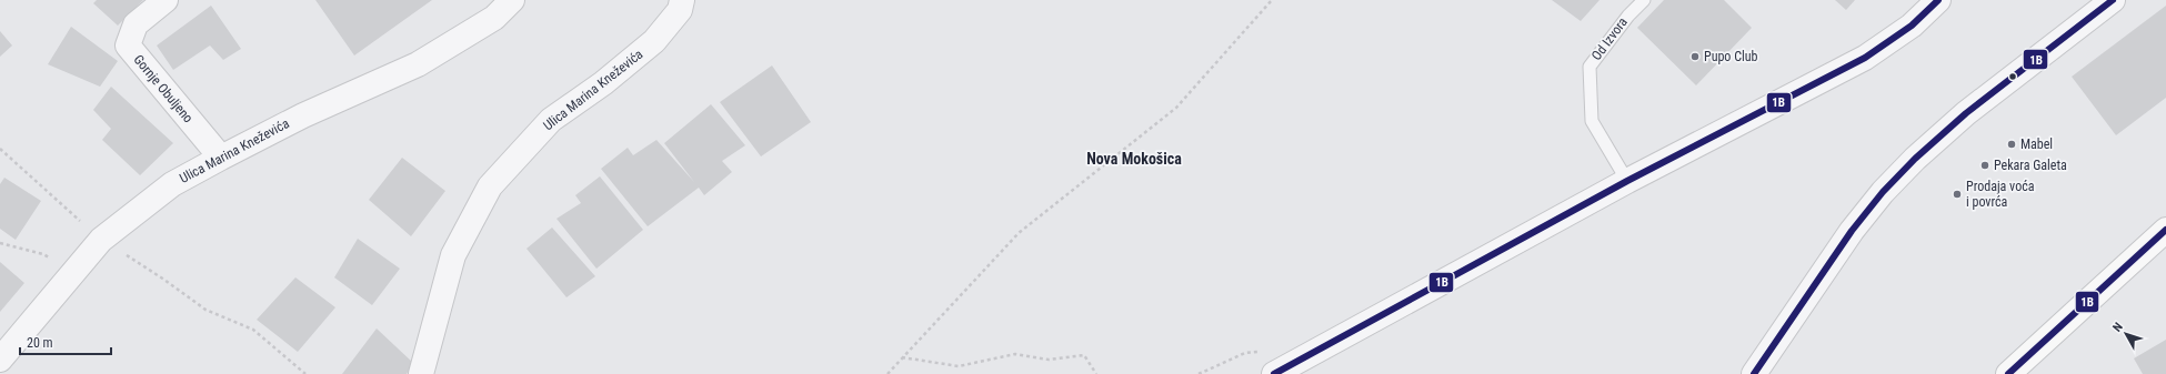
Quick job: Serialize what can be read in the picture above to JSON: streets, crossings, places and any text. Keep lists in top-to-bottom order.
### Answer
{
  "streets": {
    "street": ["Gornje Obuljeno", "Ulica Marina Kneževića"],
    "lane": ["Od Izvora"]
  },
  "crossings": [
    ["Gornje Obuljeno", "Ulica Marina Kneževića"]
  ],
  "districts": ["Nova Mokošica"],
  "places": [
    "Pupo Club",
    "Mabel",
    "Pekara Galeta",
    "Prodaja voća i povrća"
  ],
  "lines": ["transit line 1B"],
  "scale_bar": "20 m",
  "north": "top left"
}
